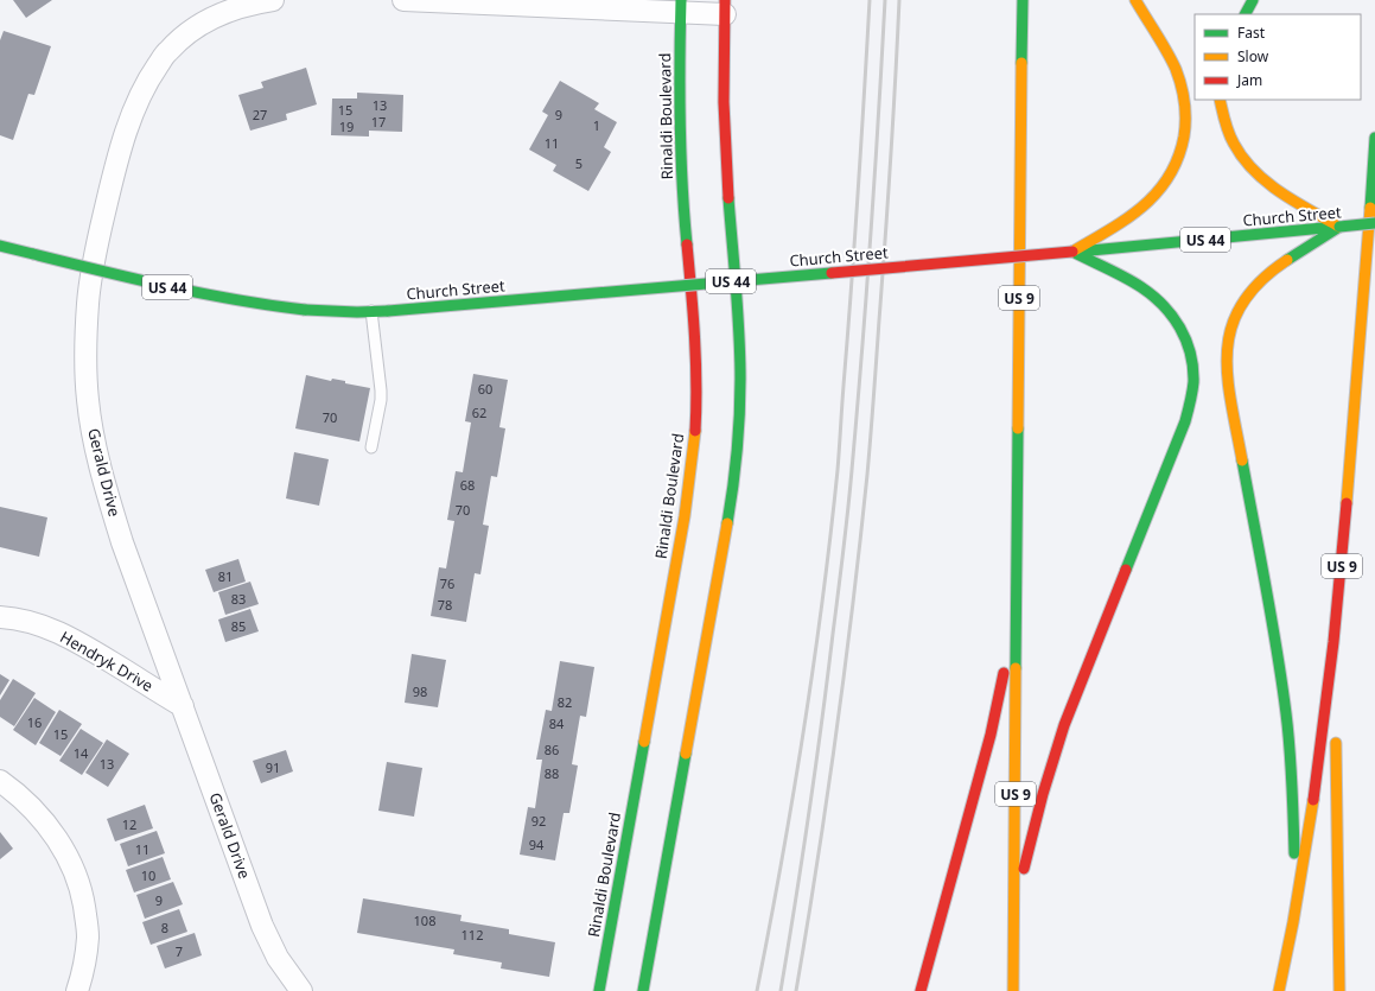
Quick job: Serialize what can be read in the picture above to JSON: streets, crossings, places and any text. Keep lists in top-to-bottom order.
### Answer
{
  "streets": {
    "main road": [
      "Rinaldi Boulevard",
      "Church Street",
      "US 44",
      "US 9"
    ],
    "street": ["Gerald Drive", "Hendryk Drive"]
  },
  "crossings": [
    ["Gerald Drive", "Hendryk Drive"]
  ],
  "house_numbers": [
    "13",
    "15",
    "27",
    "9",
    "17",
    "1",
    "19",
    "11",
    "5",
    "60",
    "62",
    "70",
    "68",
    "70",
    "81",
    "76",
    "83",
    "78",
    "85",
    "98",
    "82",
    "16",
    "84",
    "15",
    "86",
    "14",
    "13",
    "91",
    "88",
    "92",
    "12",
    "94",
    "11",
    "10",
    "9",
    "108",
    "8",
    "112",
    "7"
  ],
  "legend": ["Fast", "Slow", "Jam"]
}
